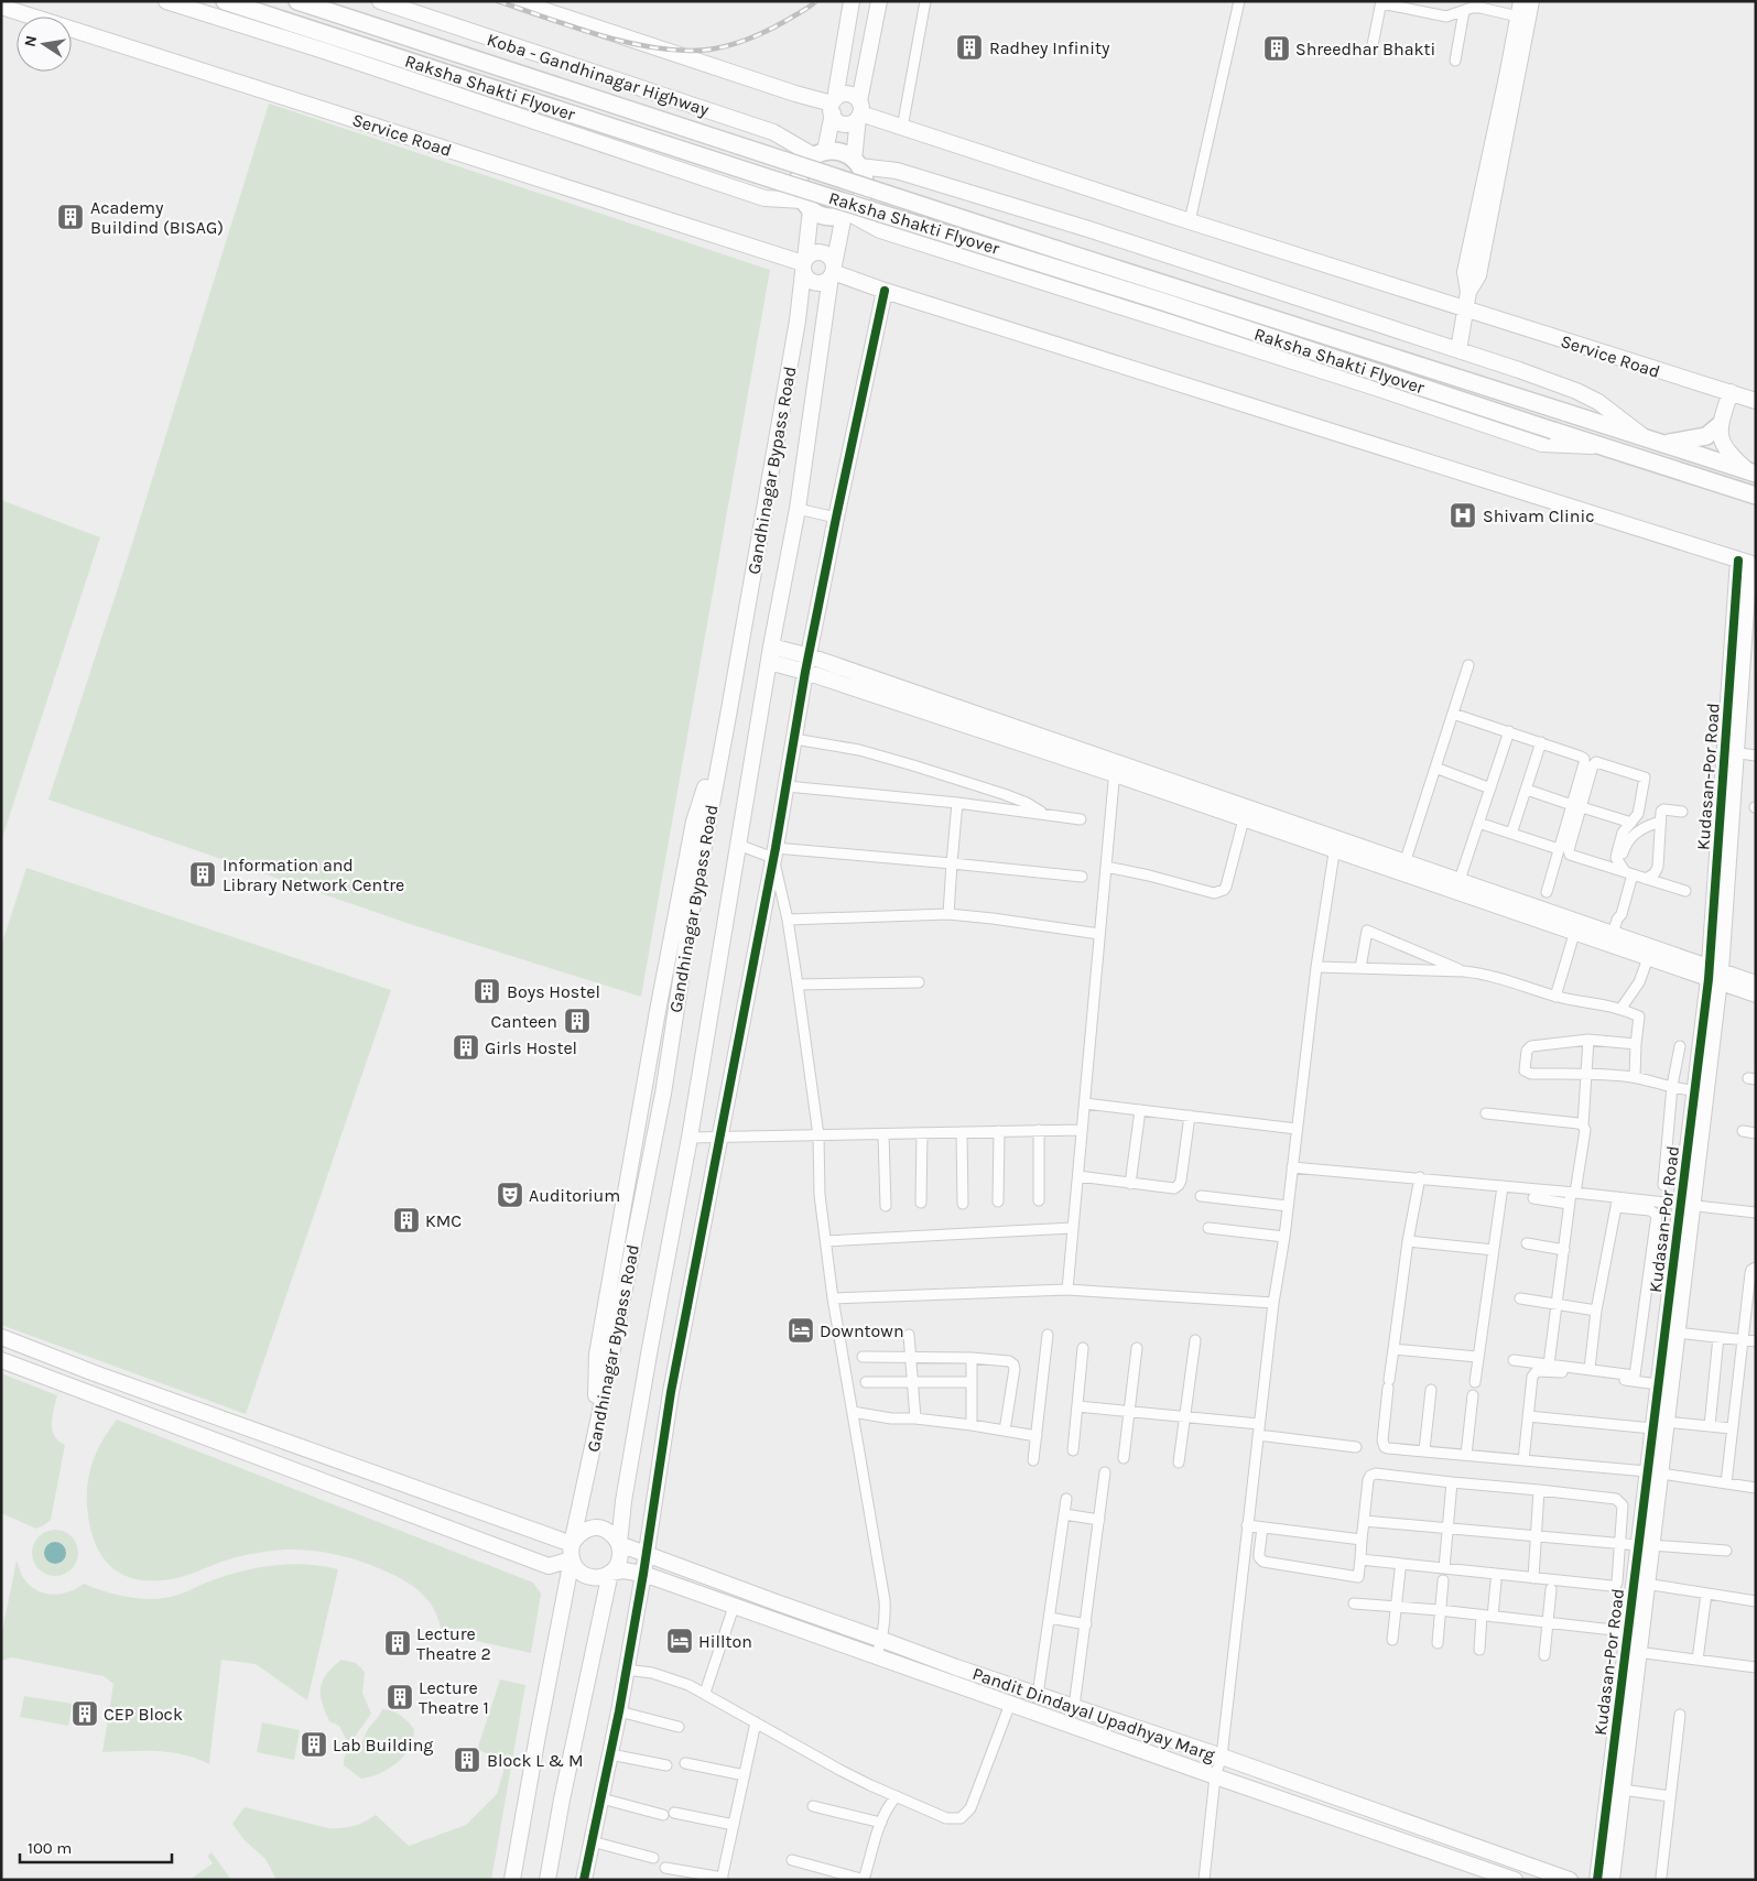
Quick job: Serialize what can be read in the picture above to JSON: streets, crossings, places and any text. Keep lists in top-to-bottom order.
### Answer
{
  "streets": {
    "main road": ["Raksha Shakti Flyover"],
    "street": [
      "Koba - Gandhinagar Highway",
      "Service Road",
      "Gandhinagar Bypass Road",
      "Kudasan-Por Road",
      "Pandit Dindayal Upadhyay Marg"
    ]
  },
  "crossings": [
    ["Koba - Gandhinagar Highway", "Gandhinagar Bypass Road"],
    ["Service Road", "Gandhinagar Bypass Road"],
    ["Gandhinagar Bypass Road", "Pandit Dindayal Upadhyay Marg"]
  ],
  "places": {
    "building": [
      "Radhey Infinity",
      "Shreedhar Bhakti",
      "Academy Buildind (BISAG)",
      "Information and Library Network Centre",
      "Boys Hostel",
      "Canteen",
      "Girls Hostel",
      "KMC",
      "Lecture Theatre 2",
      "Lecture Theatre 1",
      "CEP Block",
      "Lab Building",
      "Block L & M"
    ],
    "hospital": ["Shivam Clinic"],
    "theatre": ["Auditorium"],
    "hotel": ["Downtown", "Hillton"]
  },
  "scale_bar": "100 m",
  "north": "left"
}
